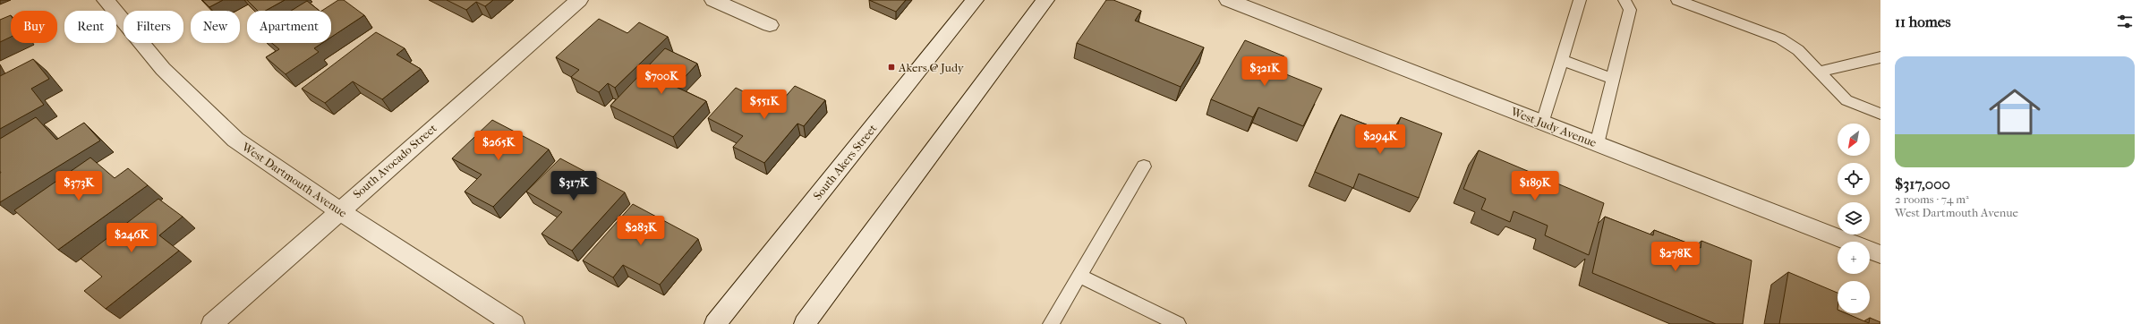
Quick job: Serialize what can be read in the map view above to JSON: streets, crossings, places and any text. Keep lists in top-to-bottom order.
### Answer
{
  "streets": {
    "street": [
      "West Judy Avenue",
      "South Avocado Street",
      "South Akers Street",
      "West Dartmouth Avenue"
    ]
  },
  "crossings": [
    ["South Avocado Street", "West Dartmouth Avenue"]
  ],
  "places": {
    "transit": ["Akers @ Judy"]
  },
  "north": "bottom left",
  "page": {
    "heading": "11 homes",
    "chip": [
      "Buy",
      "Rent",
      "Filters",
      "New",
      "Apartment"
    ],
    "list": [
      {
        "name": "$317,000",
        "note": "2 rooms · 74 m² · West Dartmouth Avenue"
      }
    ],
    "price": [
      "$321K",
      "$700K",
      "$551K",
      "$294K",
      "$265K",
      "$373K",
      "$317K",
      "$189K",
      "$283K",
      "$246K",
      "$278K"
    ],
    "map_buttons": ["+", "−"]
  }
}
